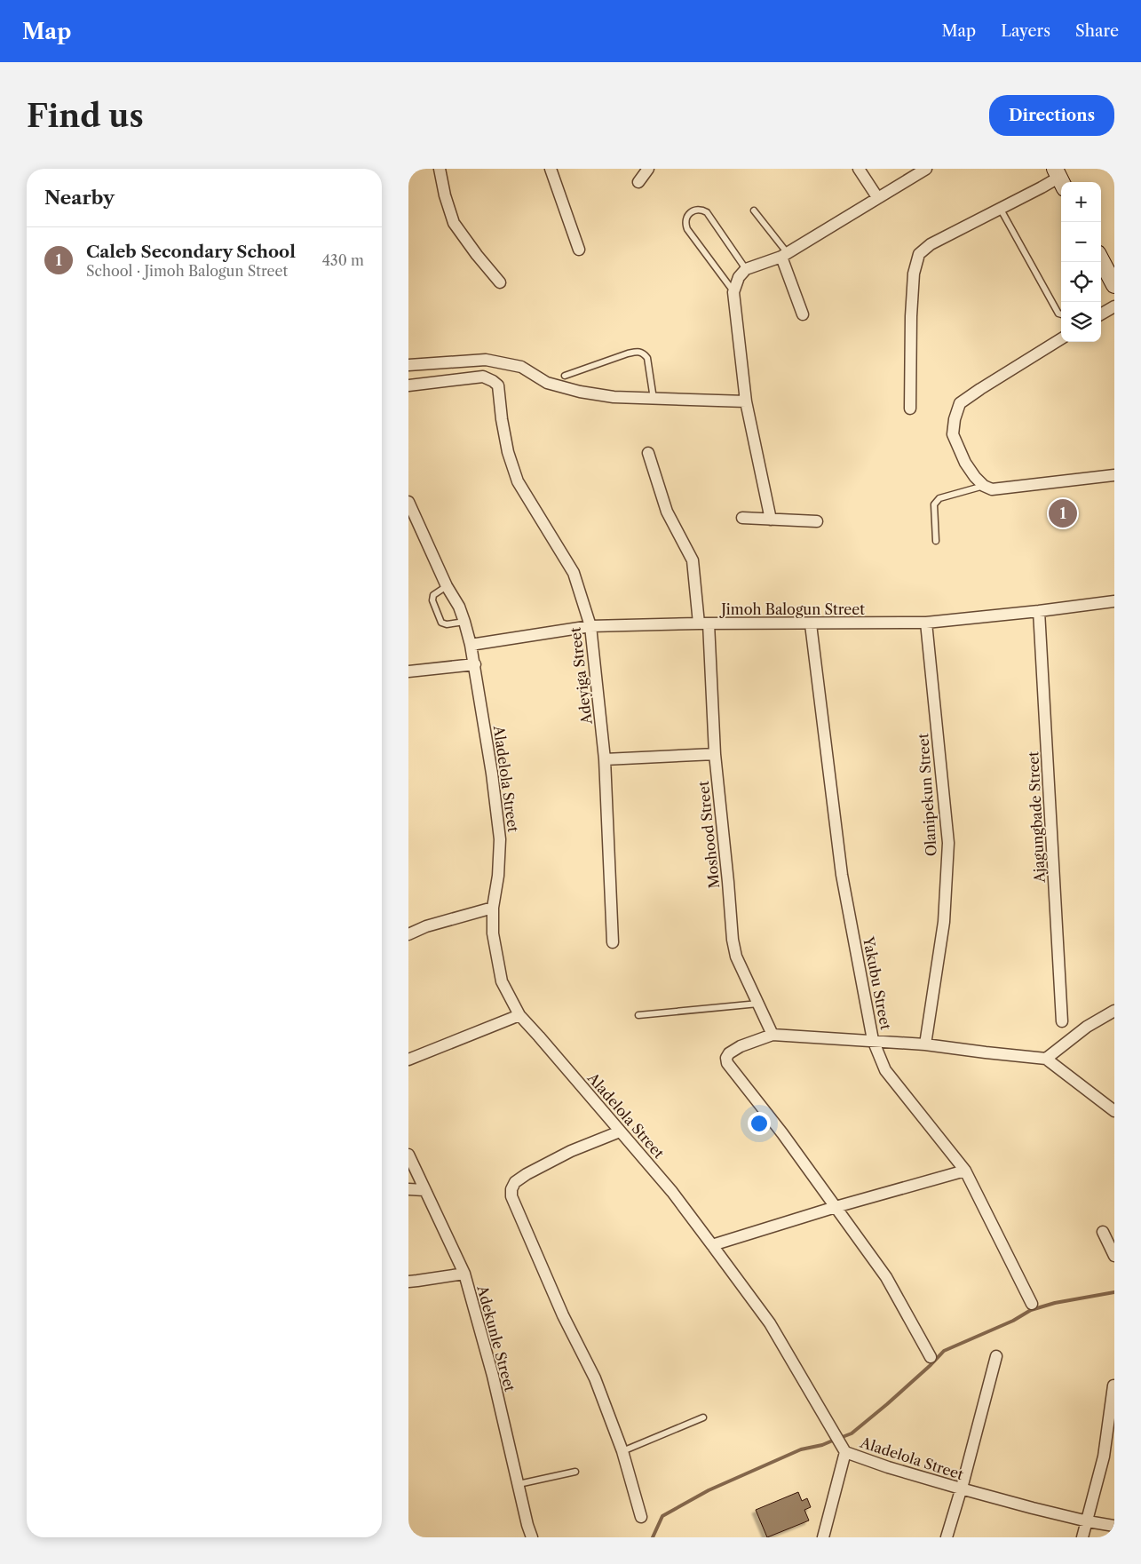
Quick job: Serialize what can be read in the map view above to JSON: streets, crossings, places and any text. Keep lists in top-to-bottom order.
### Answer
{
  "streets": {
    "street": [
      "Jimoh Balogun Street",
      "Adeyiga Street",
      "Aladelola Street",
      "Olanipekun Street",
      "Ajagungbade Street",
      "Moshood Street",
      "Yakubu Street",
      "Adekunle Street"
    ]
  },
  "crossings": [
    ["Jimoh Balogun Street", "Adeyiga Street"],
    ["Jimoh Balogun Street", "Aladelola Street"],
    ["Jimoh Balogun Street", "Olanipekun Street"],
    ["Jimoh Balogun Street", "Ajagungbade Street"],
    ["Jimoh Balogun Street", "Moshood Street"],
    ["Jimoh Balogun Street", "Yakubu Street"]
  ],
  "page": {
    "header": "Map",
    "nav": ["Map", "Layers", "Share"],
    "buttons": "Directions",
    "title": "Find us",
    "heading": "Nearby",
    "map_buttons": ["+", "−"],
    "list": [
      {
        "mark": "1",
        "name": "Caleb Secondary School",
        "note": "School · Jimoh Balogun Street",
        "value": "430 m"
      }
    ],
    "pins": "1"
  }
}
